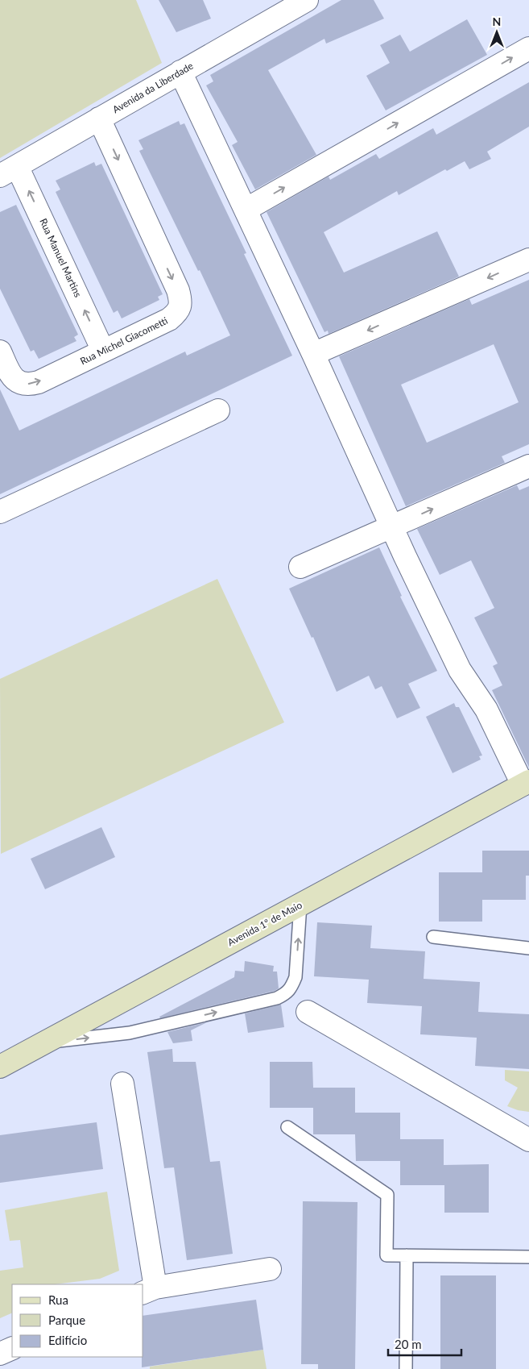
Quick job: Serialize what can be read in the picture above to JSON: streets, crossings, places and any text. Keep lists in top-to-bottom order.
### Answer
{
  "streets": {
    "main road": ["Avenida 1º de Maio"],
    "street": ["Avenida da Liberdade", "Rua Manuel Martins", "Rua Michel Giacometti"]
  },
  "crossings": [
    ["Avenida da Liberdade", "Rua Manuel Martins"],
    ["Avenida da Liberdade", "Rua Michel Giacometti"],
    ["Rua Manuel Martins", "Rua Michel Giacometti"]
  ],
  "legend": ["Rua", "Parque", "Edifício"],
  "scale_bar": "20 m",
  "north": "top"
}
